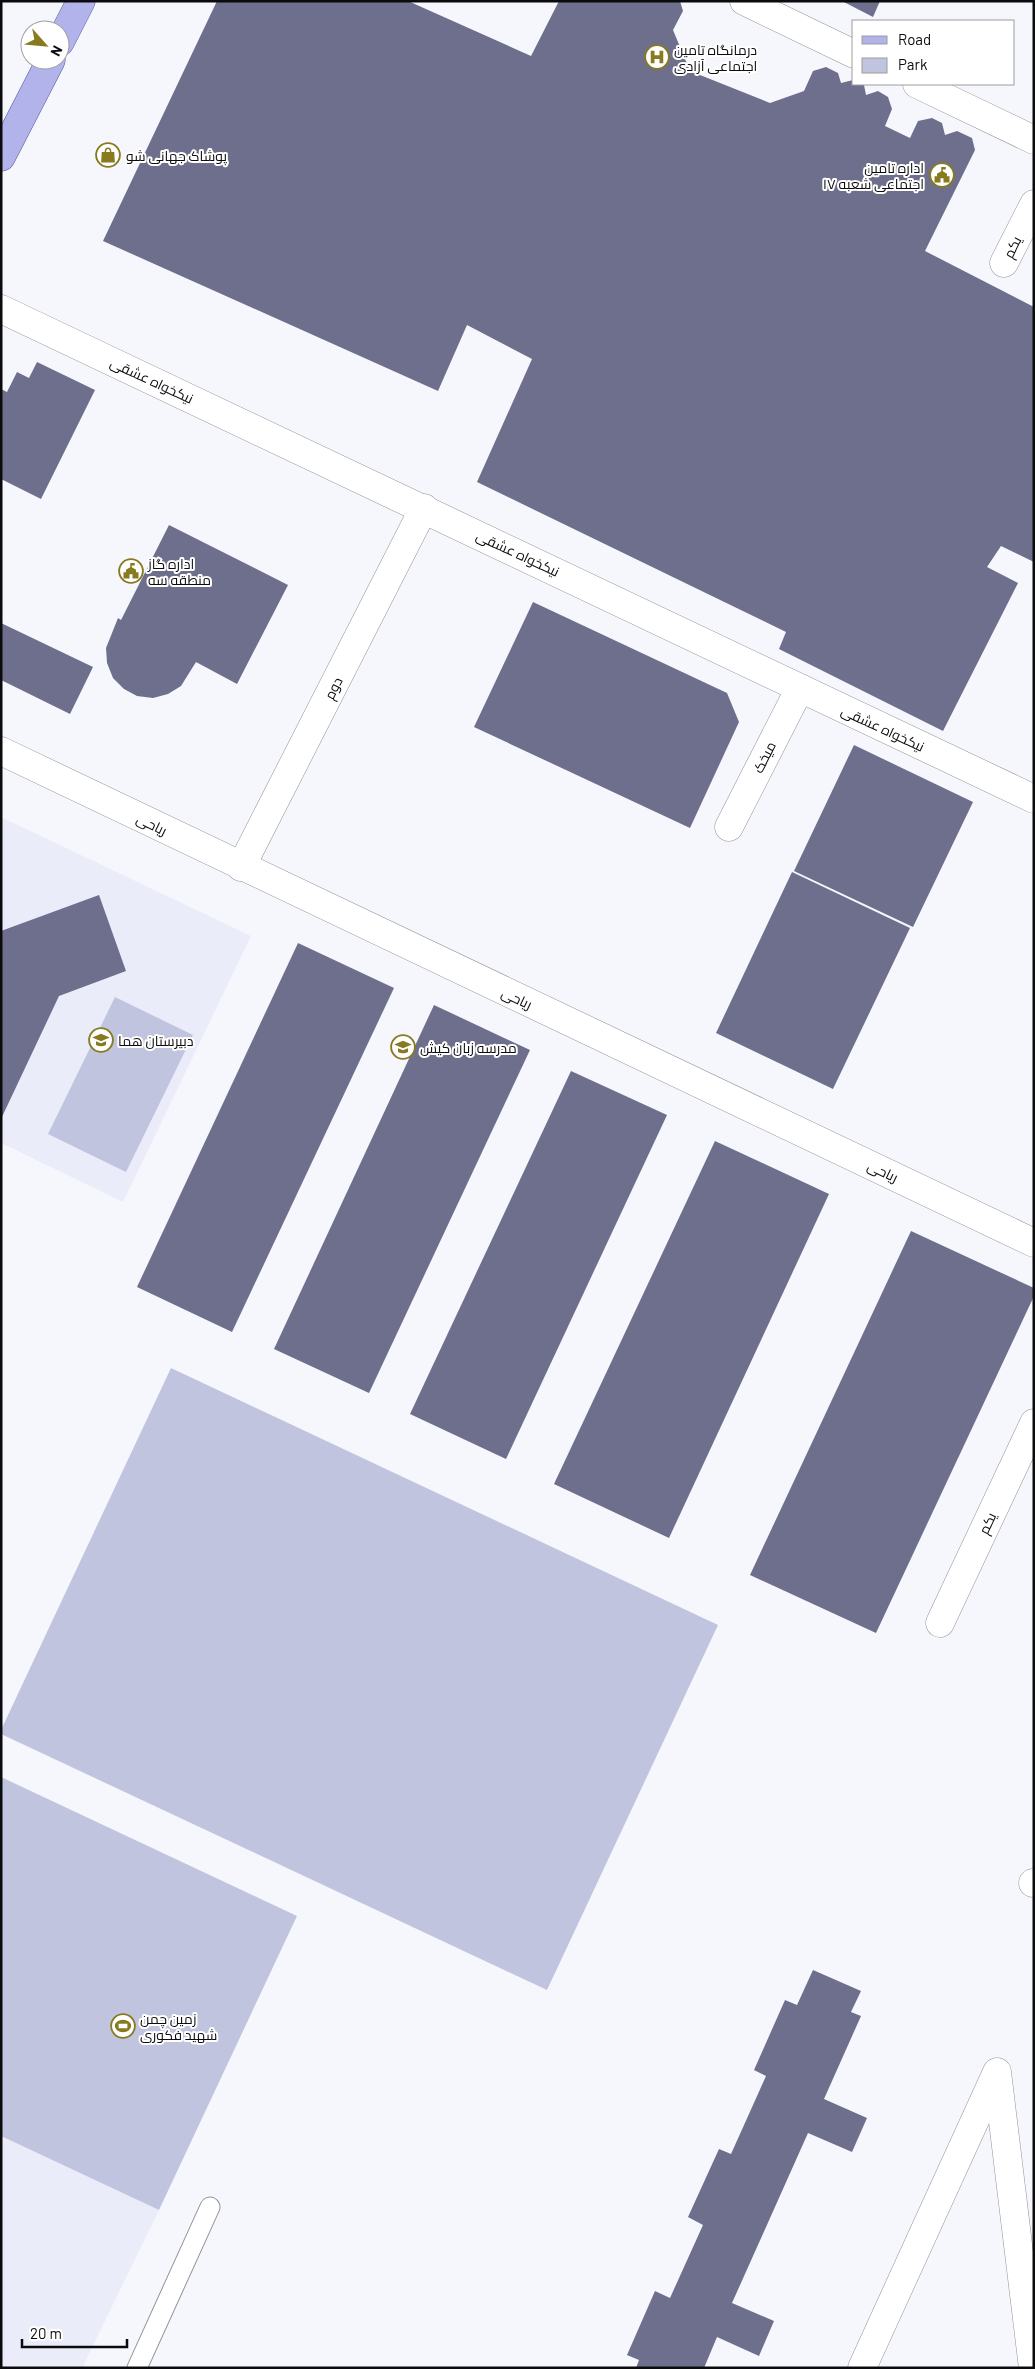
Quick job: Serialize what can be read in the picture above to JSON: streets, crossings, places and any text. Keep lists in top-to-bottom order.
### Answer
{
  "streets": {
    "street": [
      "یکم",
      "نیکخواه عشقی",
      "دوم",
      "میخک",
      "ریاحی"
    ]
  },
  "crossings": [
    ["نیکخواه عشقی", "دوم"],
    ["نیکخواه عشقی", "میخک"],
    ["دوم", "ریاحی"]
  ],
  "places": {
    "hospital": ["درمانگاه تامین اجتماعی آزادی"],
    "shop": ["پوشاک جهانی شو"],
    "public building": ["اداره تامین اجتماعی شعبه ۱۷", "اداره گاز منطقه سه"],
    "school or university": ["دبیرستان هما", "مدرسه زبان کیش"],
    "sports": ["زمین چمن شهید فکوری"]
  },
  "legend": ["Road", "Park"],
  "scale_bar": "20 m",
  "north": "bottom right"
}
